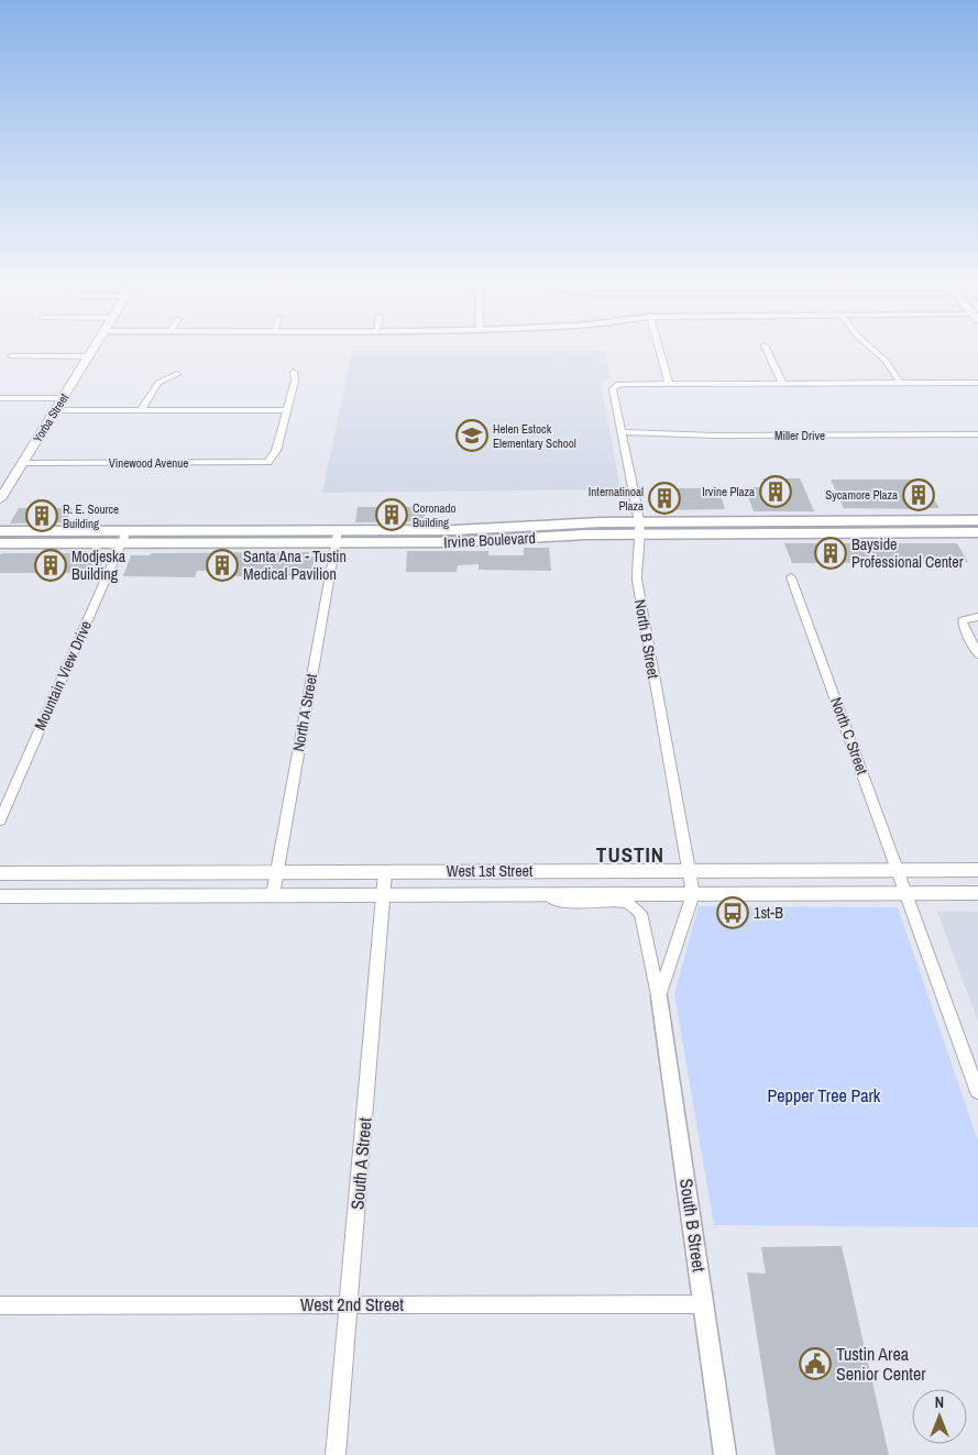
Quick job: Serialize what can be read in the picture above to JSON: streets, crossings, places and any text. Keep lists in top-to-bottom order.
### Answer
{
  "streets": {
    "main road": ["Yorba Street", "Irvine Boulevard", "West 1st Street"],
    "street": [
      "Miller Drive",
      "Vinewood Avenue",
      "North B Street",
      "Mountain View Drive",
      "North A Street",
      "North C Street",
      "South A Street",
      "South B Street",
      "West 2nd Street"
    ]
  },
  "crossings": [
    ["Yorba Street", "Vinewood Avenue"],
    ["Miller Drive", "North B Street"],
    ["Irvine Boulevard", "North B Street"],
    ["Irvine Boulevard", "Mountain View Drive"],
    ["Irvine Boulevard", "North A Street"],
    ["North B Street", "West 1st Street"],
    ["North B Street", "South B Street"],
    ["North A Street", "West 1st Street"],
    ["North C Street", "West 1st Street"],
    ["West 1st Street", "South A Street"],
    ["West 1st Street", "South B Street"],
    ["South A Street", "West 2nd Street"],
    ["South B Street", "West 2nd Street"]
  ],
  "districts": ["TUSTIN"],
  "parks": ["Pepper Tree Park"],
  "places": {
    "school or university": ["Helen Estock Elementary School"],
    "building": [
      "Irvine Plaza",
      "Sycamore Plaza",
      "Internatinoal Plaza",
      "Coronado Building",
      "R. E. Source Building",
      "Bayside Professional Center",
      "Modjeska Building",
      "Santa Ana - Tustin Medical Pavilion"
    ],
    "bus stop": ["1st-B"],
    "public building": ["Tustin Area Senior Center"]
  },
  "north": "top"
}
